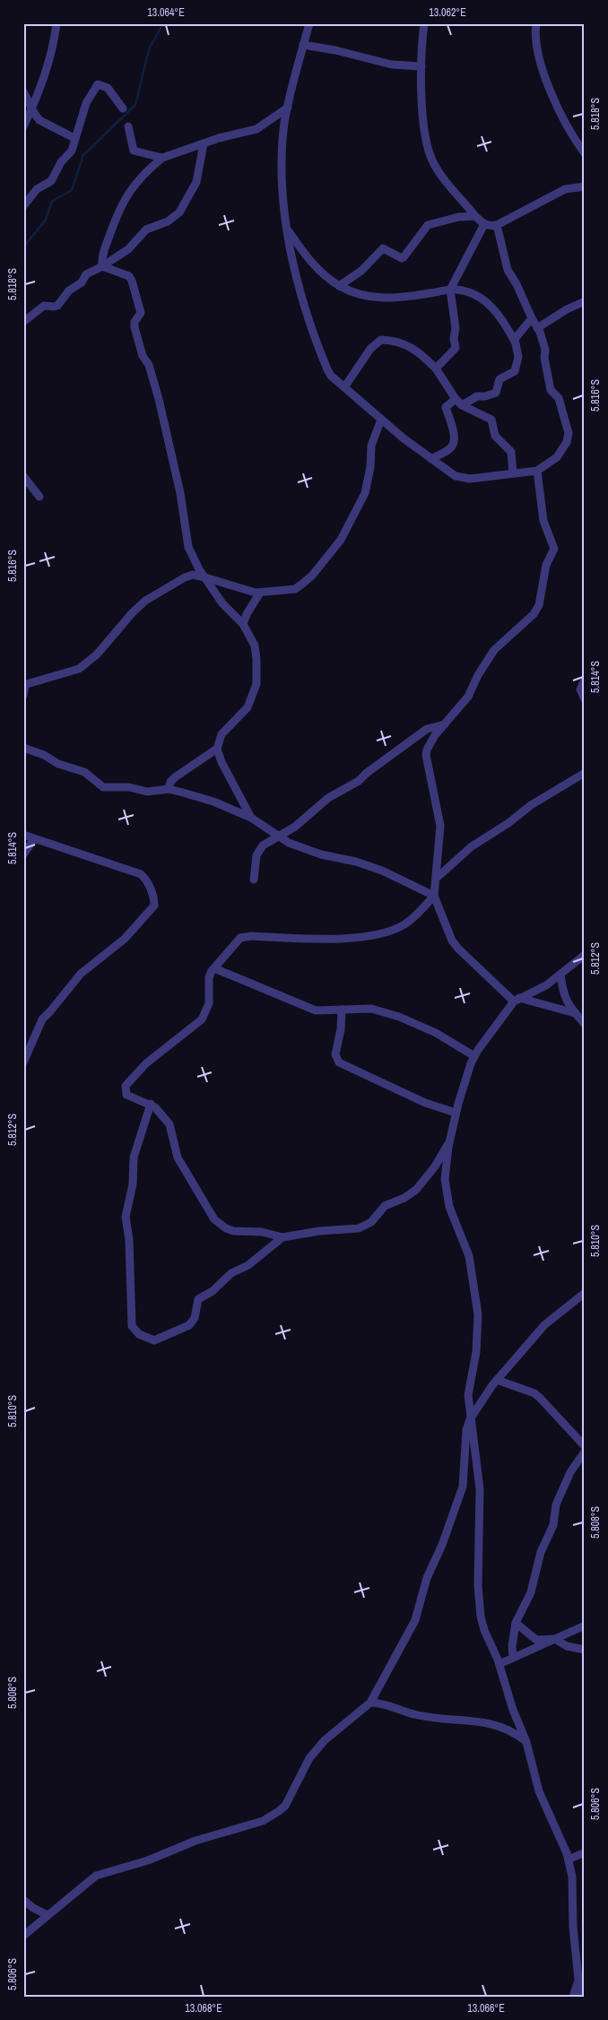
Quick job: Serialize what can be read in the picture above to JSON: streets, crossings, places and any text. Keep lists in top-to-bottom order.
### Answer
{
  "coordinates": [
    "13.064°E",
    "13.062°E",
    "5.818°S",
    "5.816°S",
    "5.814°S",
    "5.812°S",
    "5.810°S",
    "5.808°S",
    "5.806°S",
    "13.068°E",
    "13.066°E"
  ]
}
